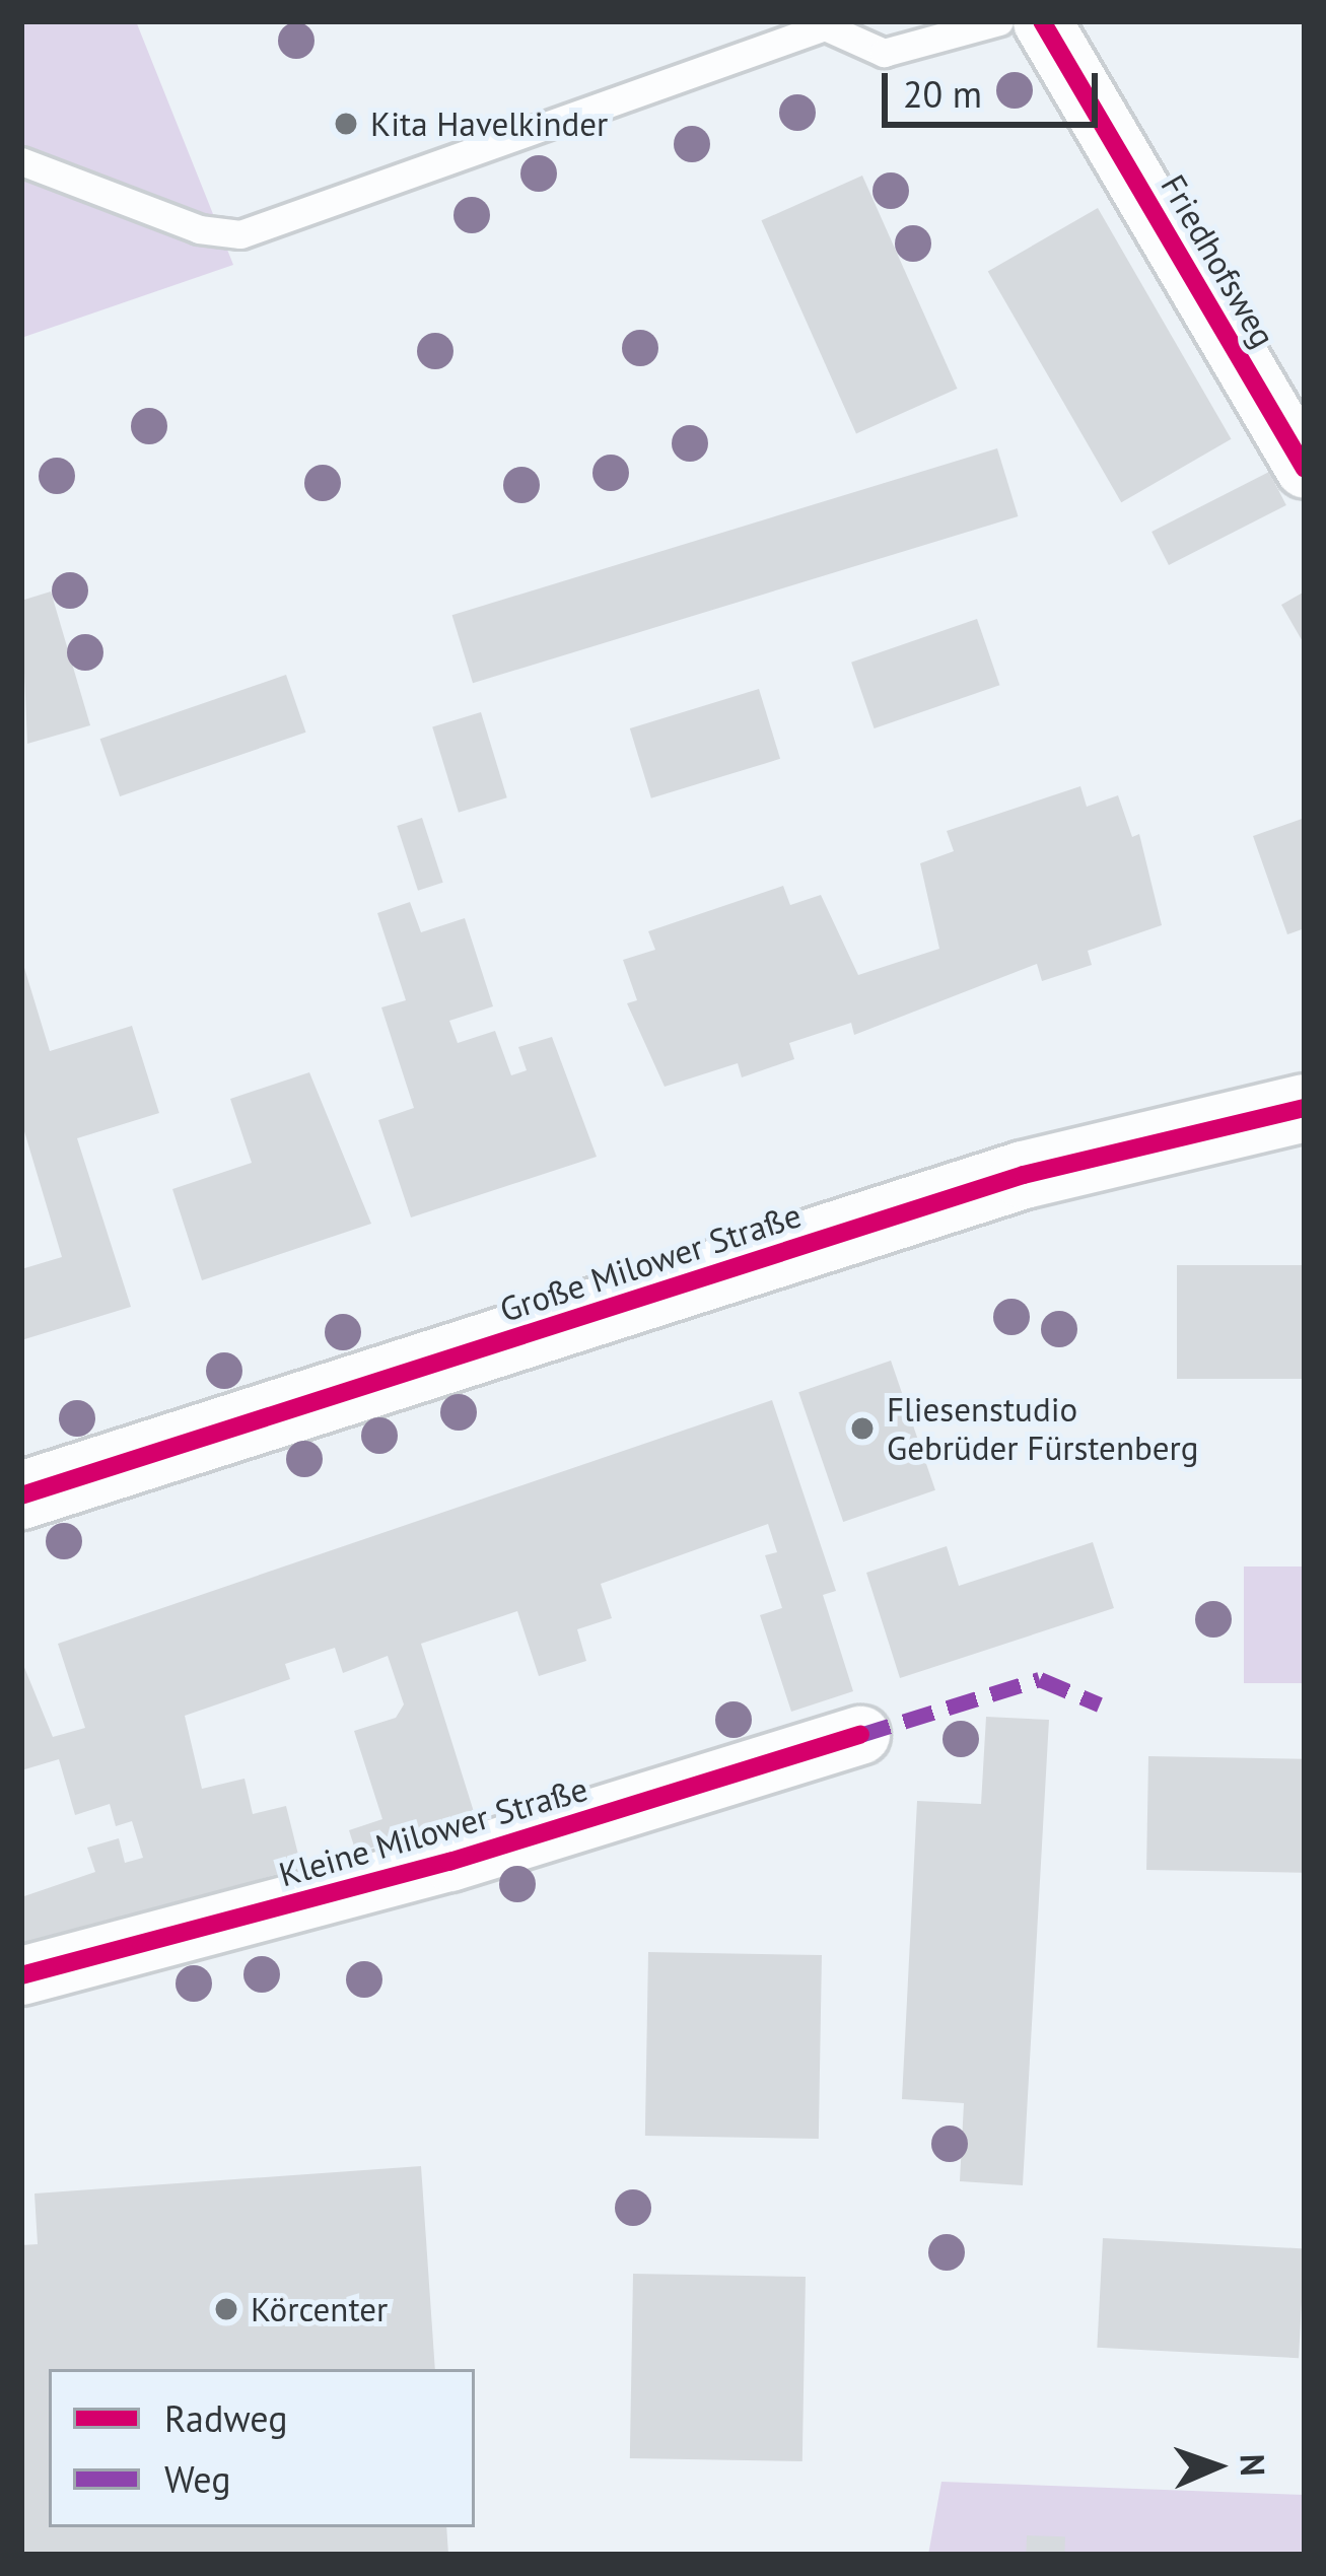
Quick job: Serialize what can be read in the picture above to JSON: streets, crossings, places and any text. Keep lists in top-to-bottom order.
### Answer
{
  "streets": {
    "main road": ["Große Milower Straße"],
    "street": ["Friedhofsweg", "Kleine Milower Straße"]
  },
  "places": ["Kita Havelkinder", "Fliesenstudio Gebrüder Fürstenberg", "Körcenter"],
  "legend": ["Radweg", "Weg"],
  "scale_bar": "20 m",
  "north": "right"
}
